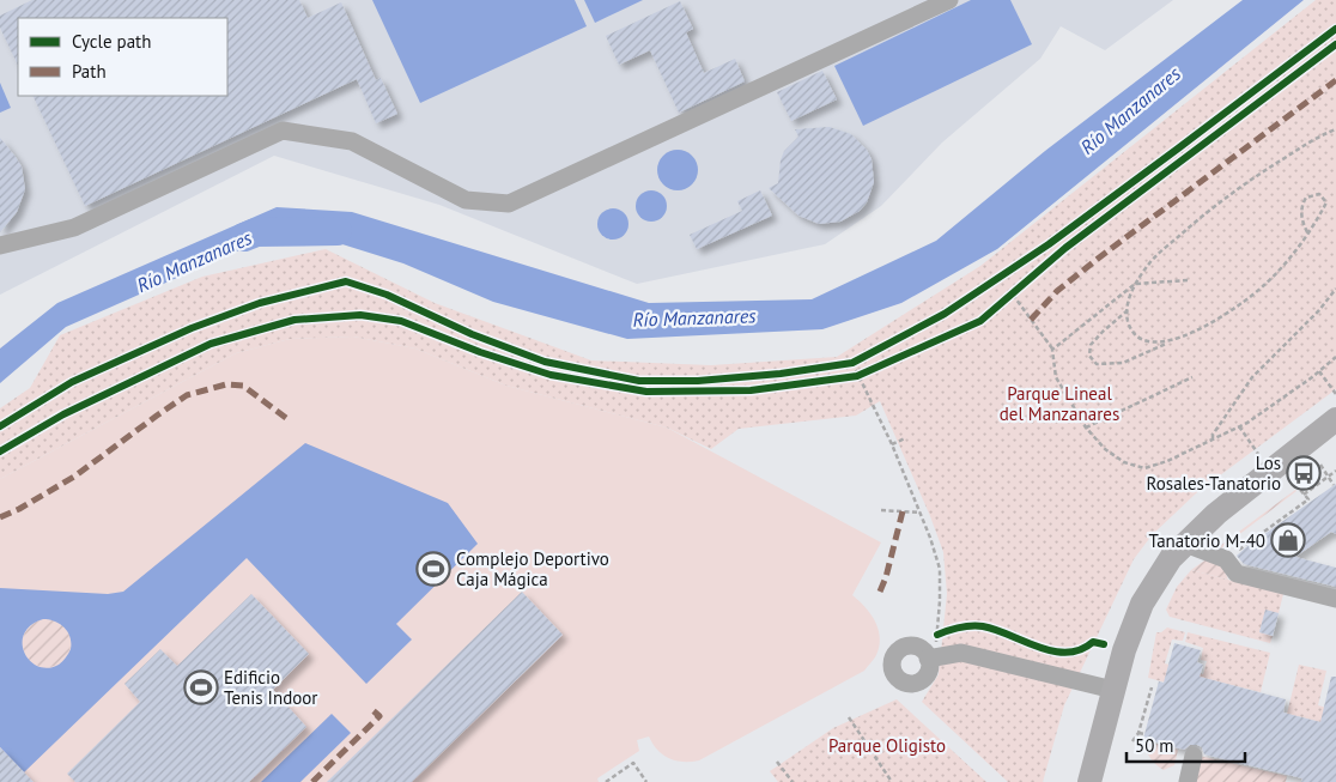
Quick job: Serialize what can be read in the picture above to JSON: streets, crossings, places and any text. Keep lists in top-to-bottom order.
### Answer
{
  "water": ["Río Manzanares"],
  "parks": ["Parque Lineal del Manzanares", "Parque Oligisto"],
  "places": {
    "bus stop": ["Los Rosales-Tanatorio"],
    "shop": ["Tanatorio M-40"],
    "sports": ["Complejo Deportivo Caja Mágica", "Edificio Tenis Indoor"]
  },
  "legend": ["Cycle path", "Path"],
  "scale_bar": "50 m"
}
